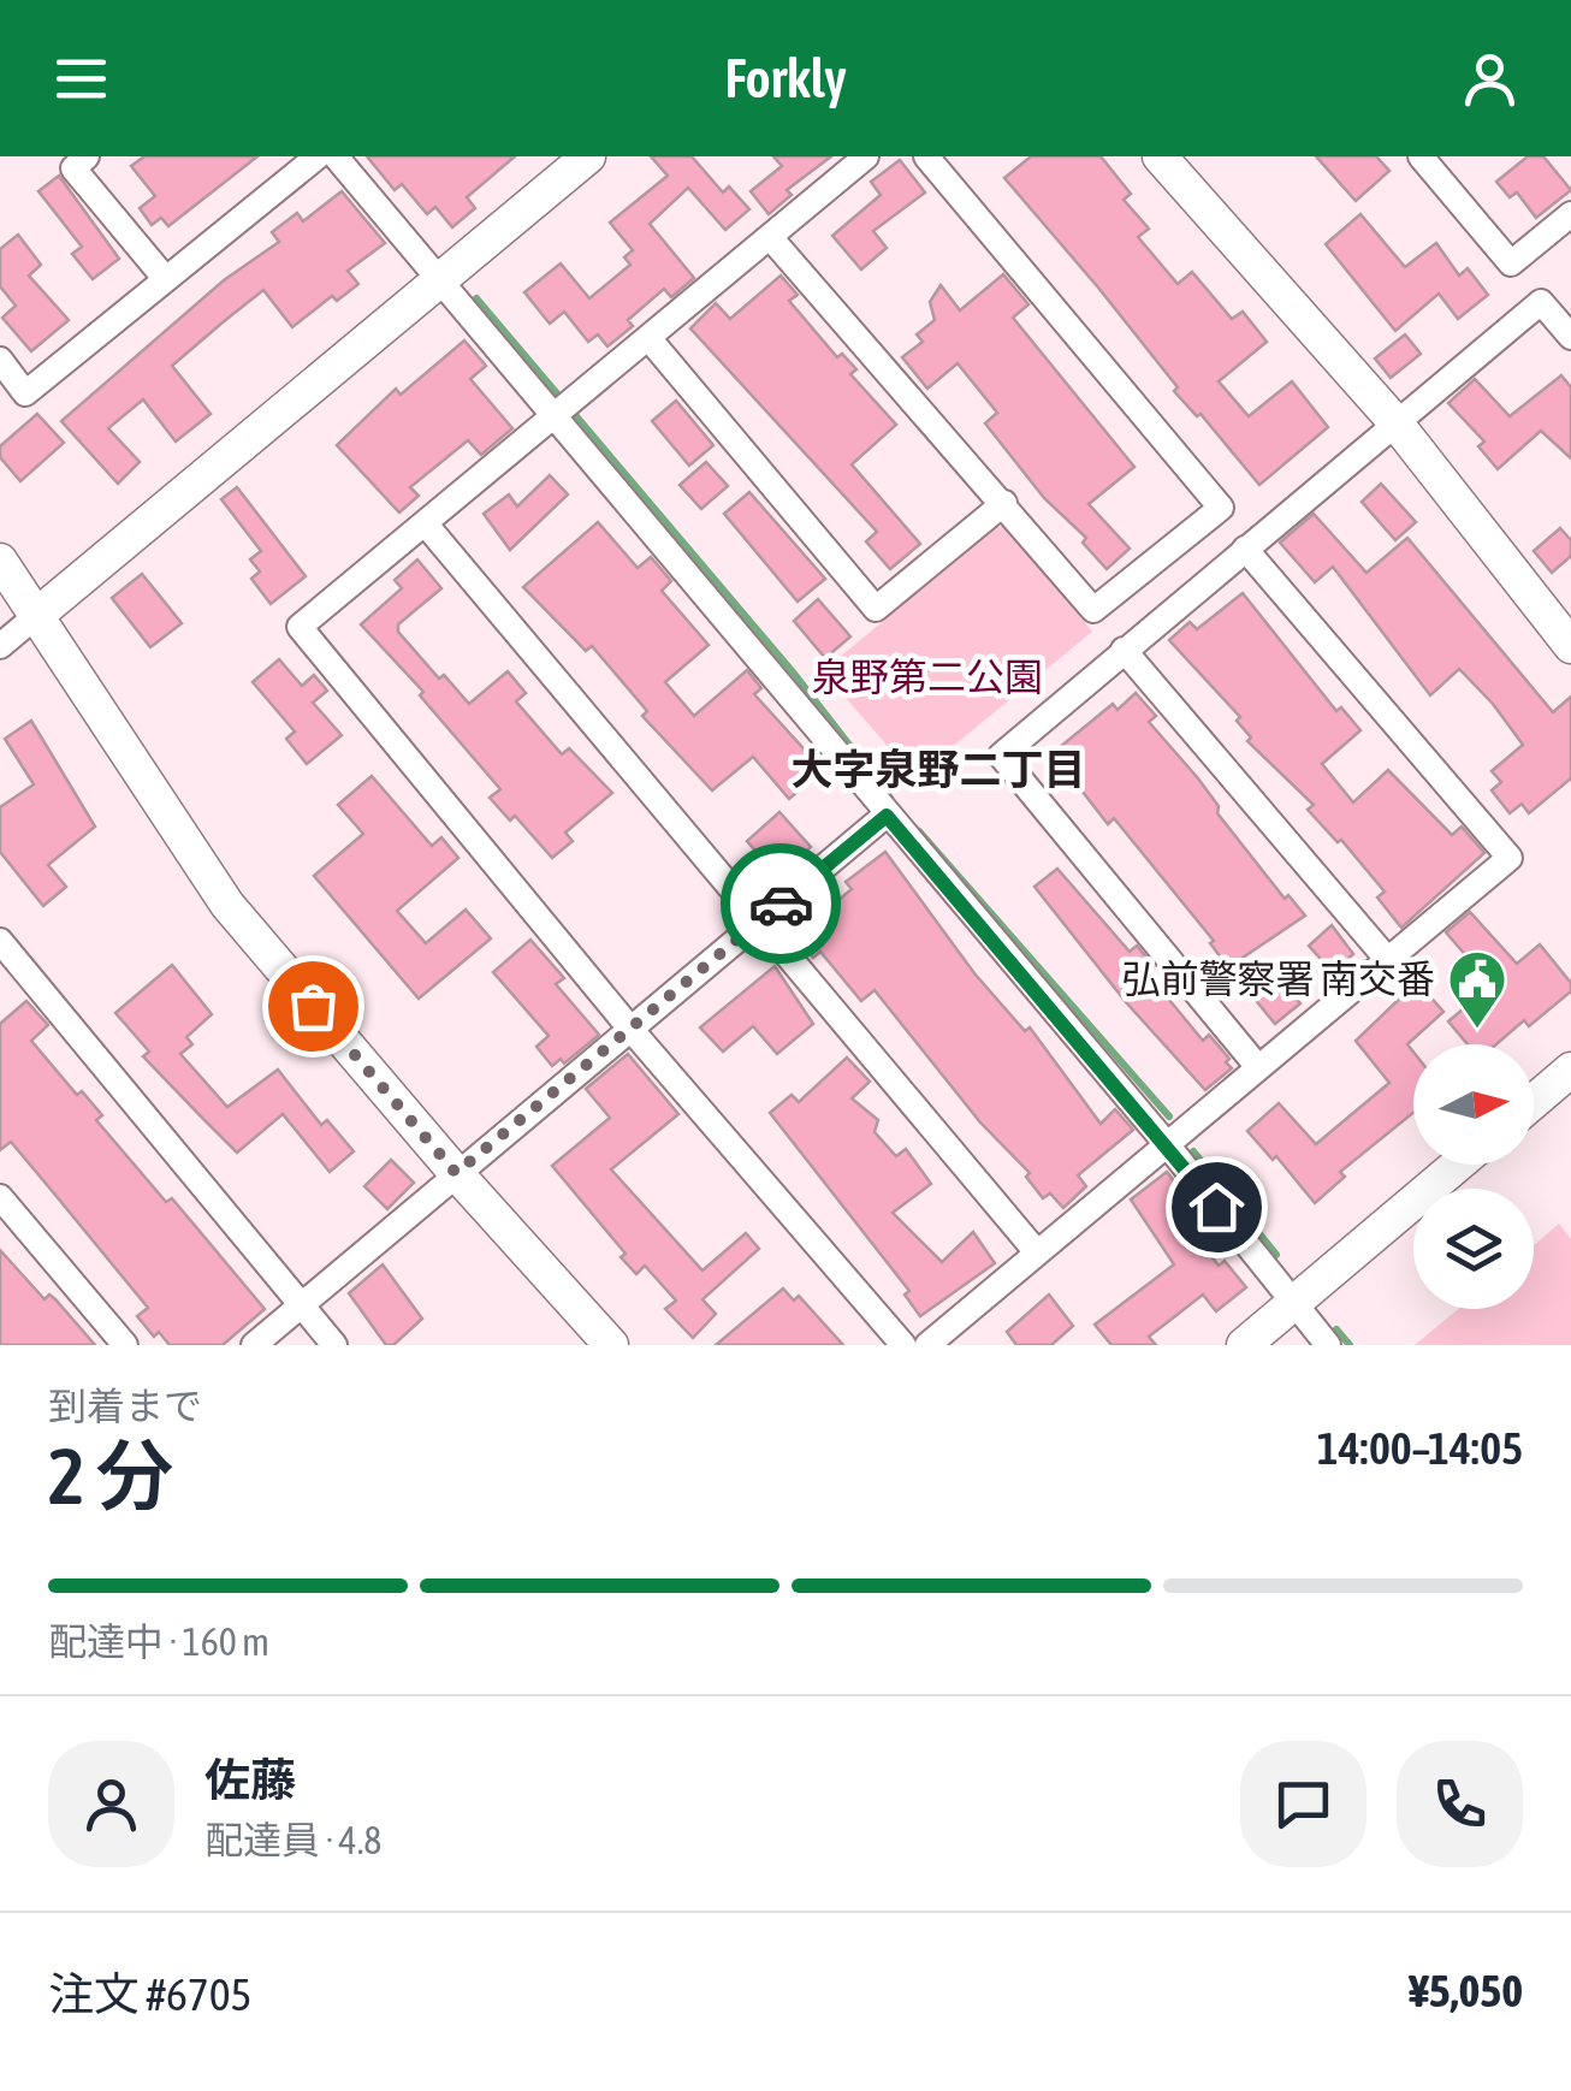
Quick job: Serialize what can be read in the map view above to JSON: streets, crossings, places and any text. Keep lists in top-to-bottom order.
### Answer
{
  "districts": ["大字泉野二丁目"],
  "parks": ["泉野第二公園"],
  "places": {
    "public building": ["弘前警察署 南交番"]
  },
  "north": "right",
  "page": {
    "header": "Forkly",
    "heading": ["2 分", "到着まで", "14:00–14:05"],
    "panel": [
      "佐藤",
      "配達員 · 4.8",
      "注文 #6705",
      "¥5,050"
    ],
    "bar": "配達中 · 160 m"
  }
}
